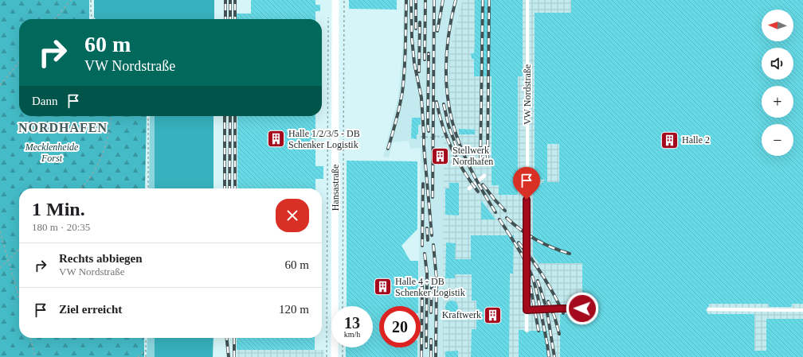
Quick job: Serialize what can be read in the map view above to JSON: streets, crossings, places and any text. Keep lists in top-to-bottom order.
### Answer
{
  "streets": {
    "street": ["Hansastraße"],
    "lane": ["VW Nordstraße"]
  },
  "districts": ["NORDHAFEN"],
  "parks": ["Mecklenheide Forst"],
  "places": {
    "building": [
      "Halle 1/2/3/5 - DB Schenker Logistik",
      "Halle 2",
      "Stellwerk Nordhafen",
      "Halle 4 - DB Schenker Logistik",
      "Kraftwerk"
    ]
  },
  "north": "left",
  "page": {
    "map_buttons": ["+", "−"],
    "turn": ["60 m", "VW Nordstraße"],
    "then": "Dann",
    "heading": ["1 Min.", "180 m · 20:35"],
    "list": [
      {
        "name": "Rechts abbiegen",
        "note": "VW Nordstraße",
        "value": "60 m"
      },
      {
        "name": "Ziel erreicht",
        "value": "120 m"
      }
    ],
    "speed": "13 km/h",
    "limit": "20"
  }
}
